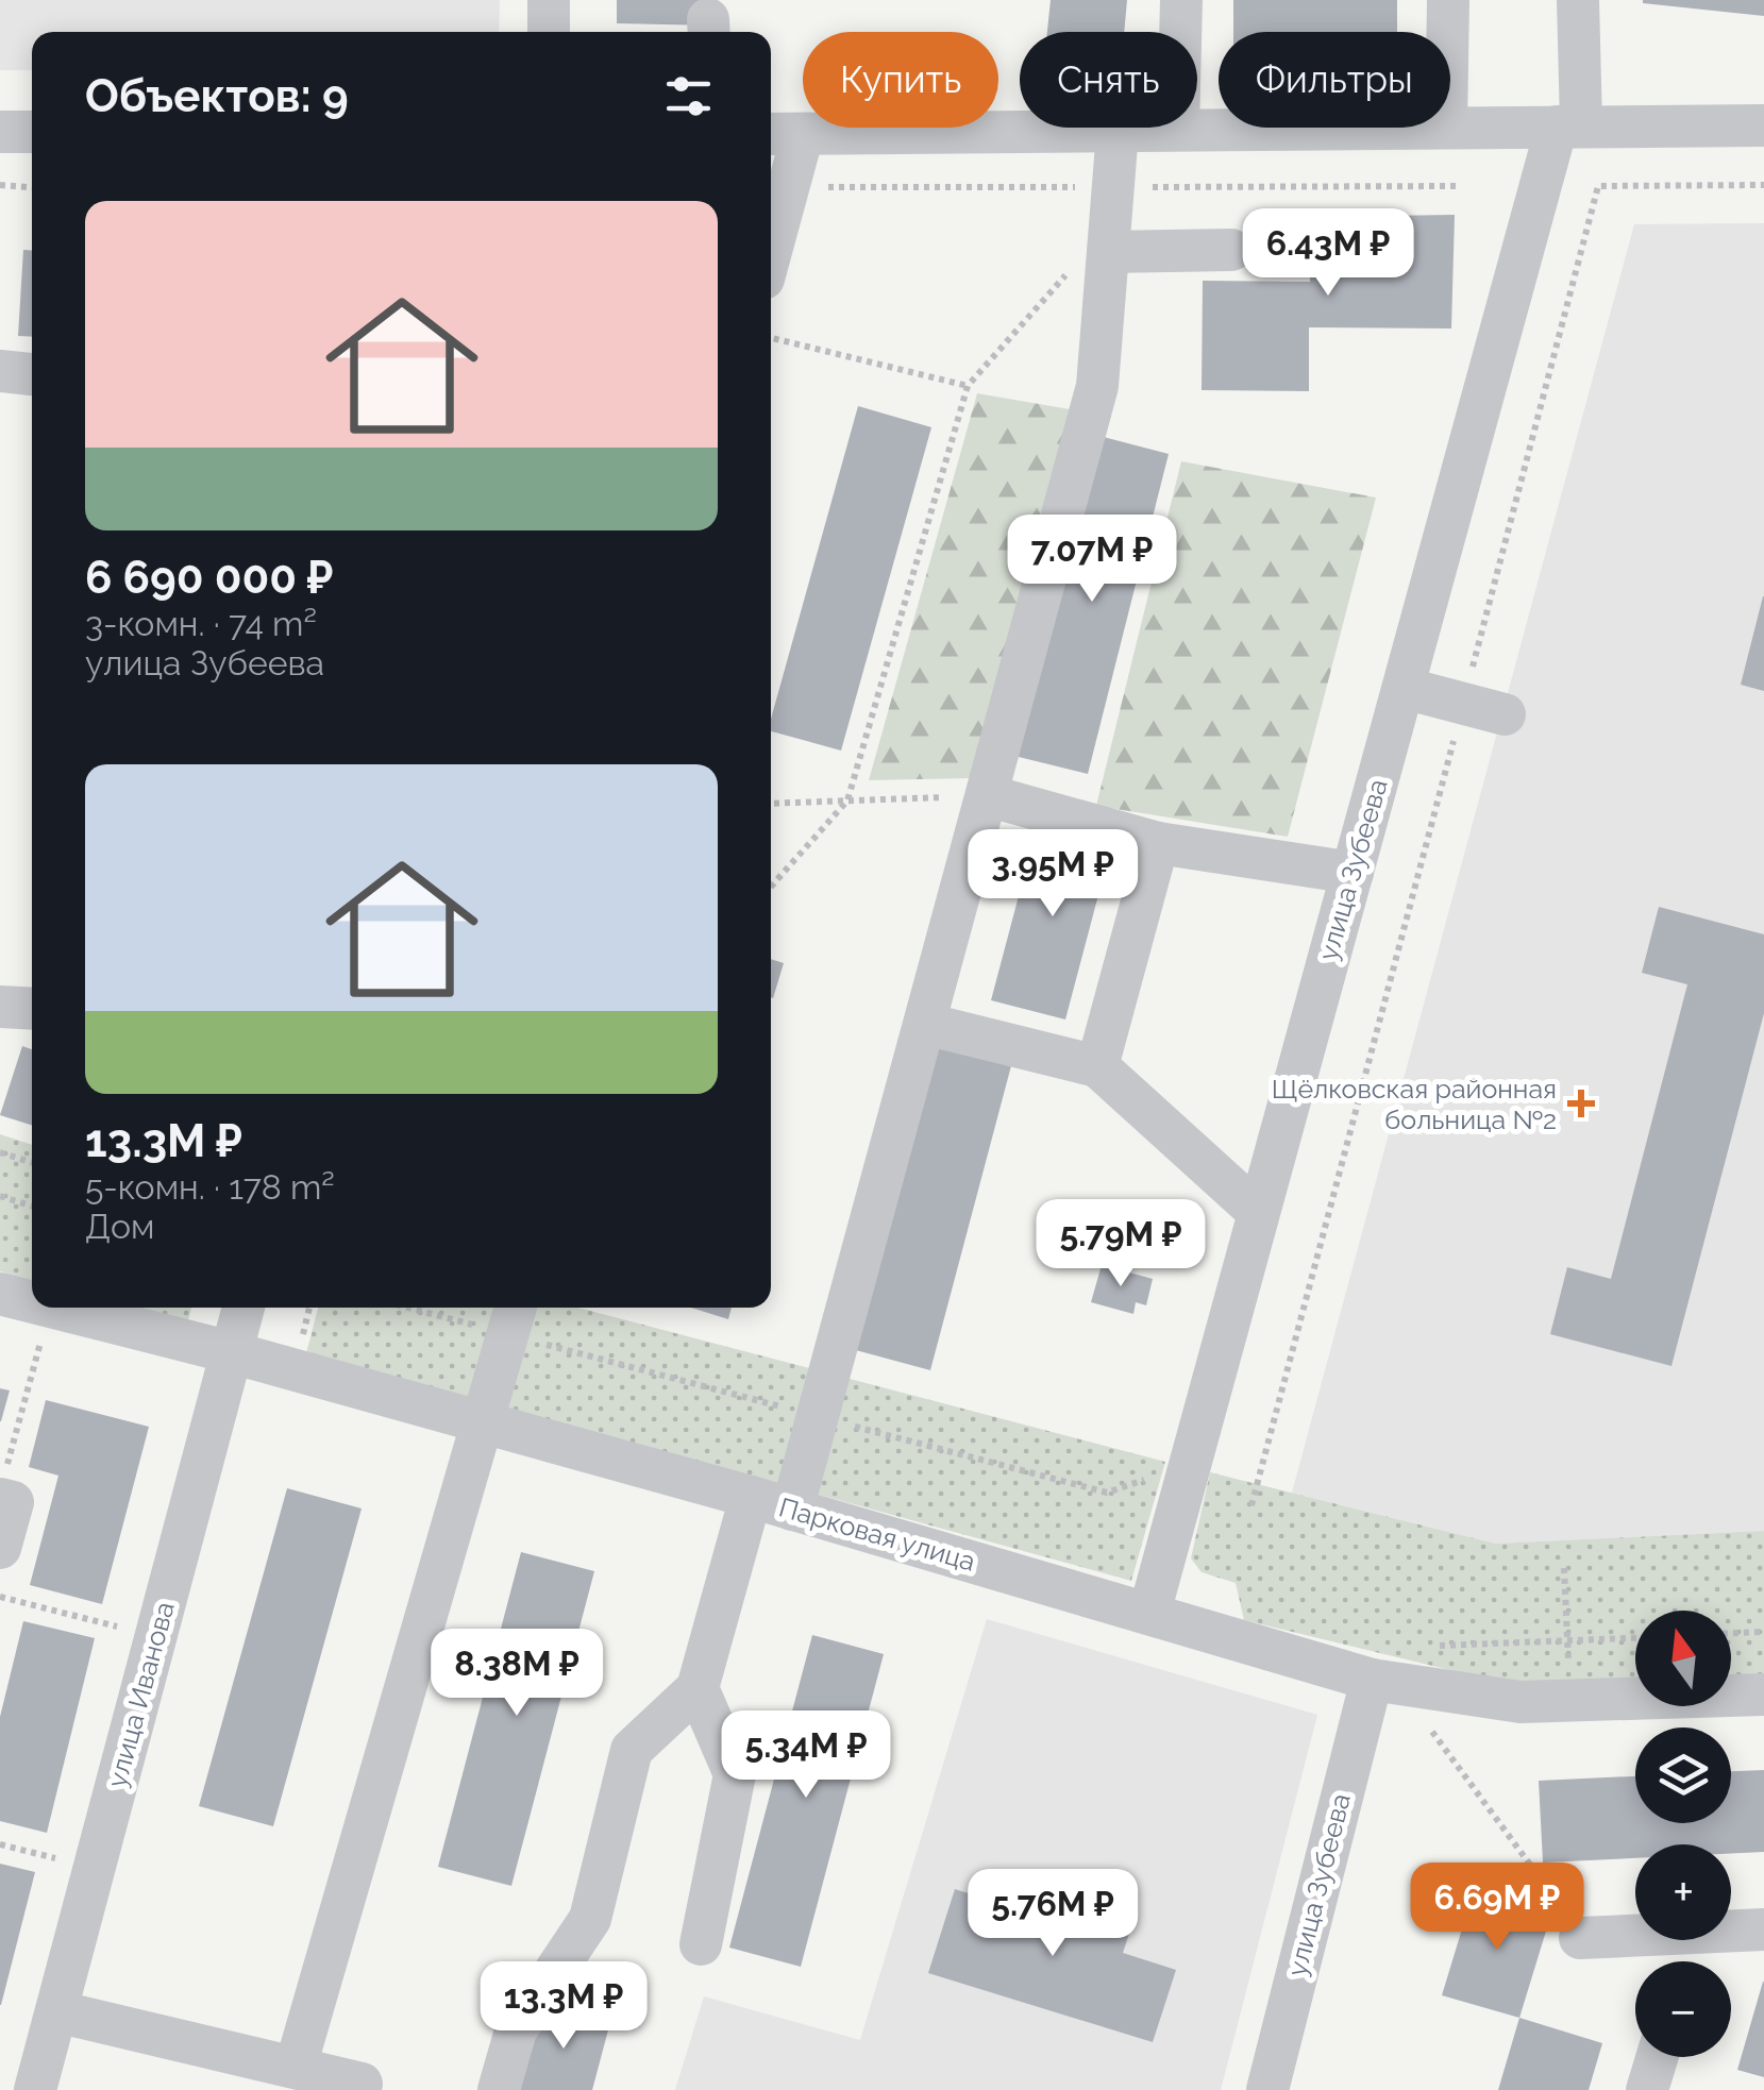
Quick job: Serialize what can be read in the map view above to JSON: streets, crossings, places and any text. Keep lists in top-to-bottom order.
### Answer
{
  "streets": {
    "street": ["улица Зубеева", "Парковая улица", "улица Иванова"]
  },
  "crossings": [
    ["улица Зубеева", "Парковая улица"],
    ["Парковая улица", "улица Иванова"]
  ],
  "places": {
    "health": ["Щёлковская районная больница №2"]
  },
  "north": "top",
  "page": {
    "chip": ["Купить", "Снять", "Фильтры"],
    "heading": "Объектов: 9",
    "list": [
      {
        "name": "6 690 000 ₽",
        "note": "3-комн. · 74 m² · улица Зубеева"
      },
      {
        "name": "13.3M ₽",
        "note": "5-комн. · 178 m² · Дом"
      }
    ],
    "price": [
      "6.43M ₽",
      "7.07M ₽",
      "3.95M ₽",
      "5.79M ₽",
      "8.38M ₽",
      "5.34M ₽",
      "6.69M ₽",
      "5.76M ₽",
      "13.3M ₽"
    ],
    "map_buttons": ["+", "−"]
  }
}
